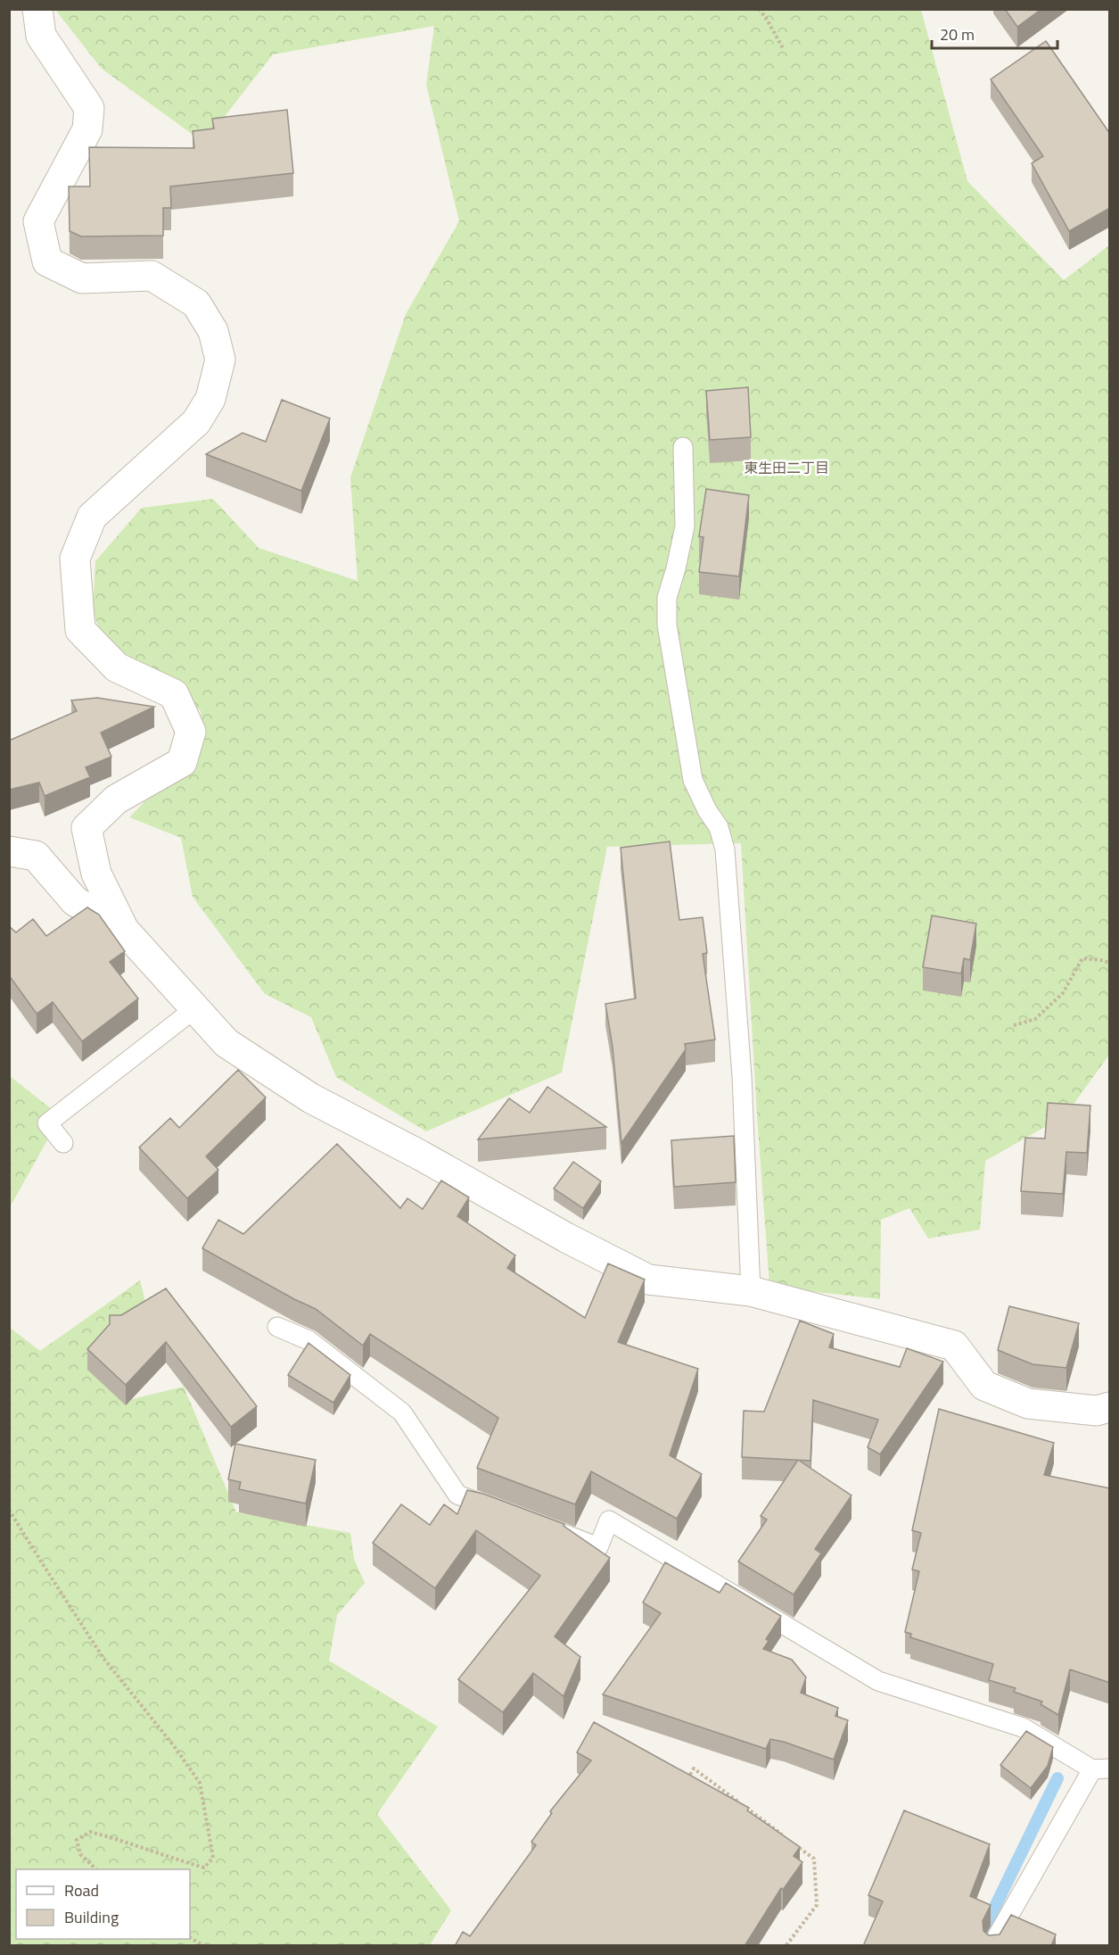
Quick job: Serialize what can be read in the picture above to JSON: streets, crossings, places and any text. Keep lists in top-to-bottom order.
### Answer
{
  "districts": ["東生田二丁目"],
  "legend": ["Road", "Building"],
  "scale_bar": "20 m"
}
